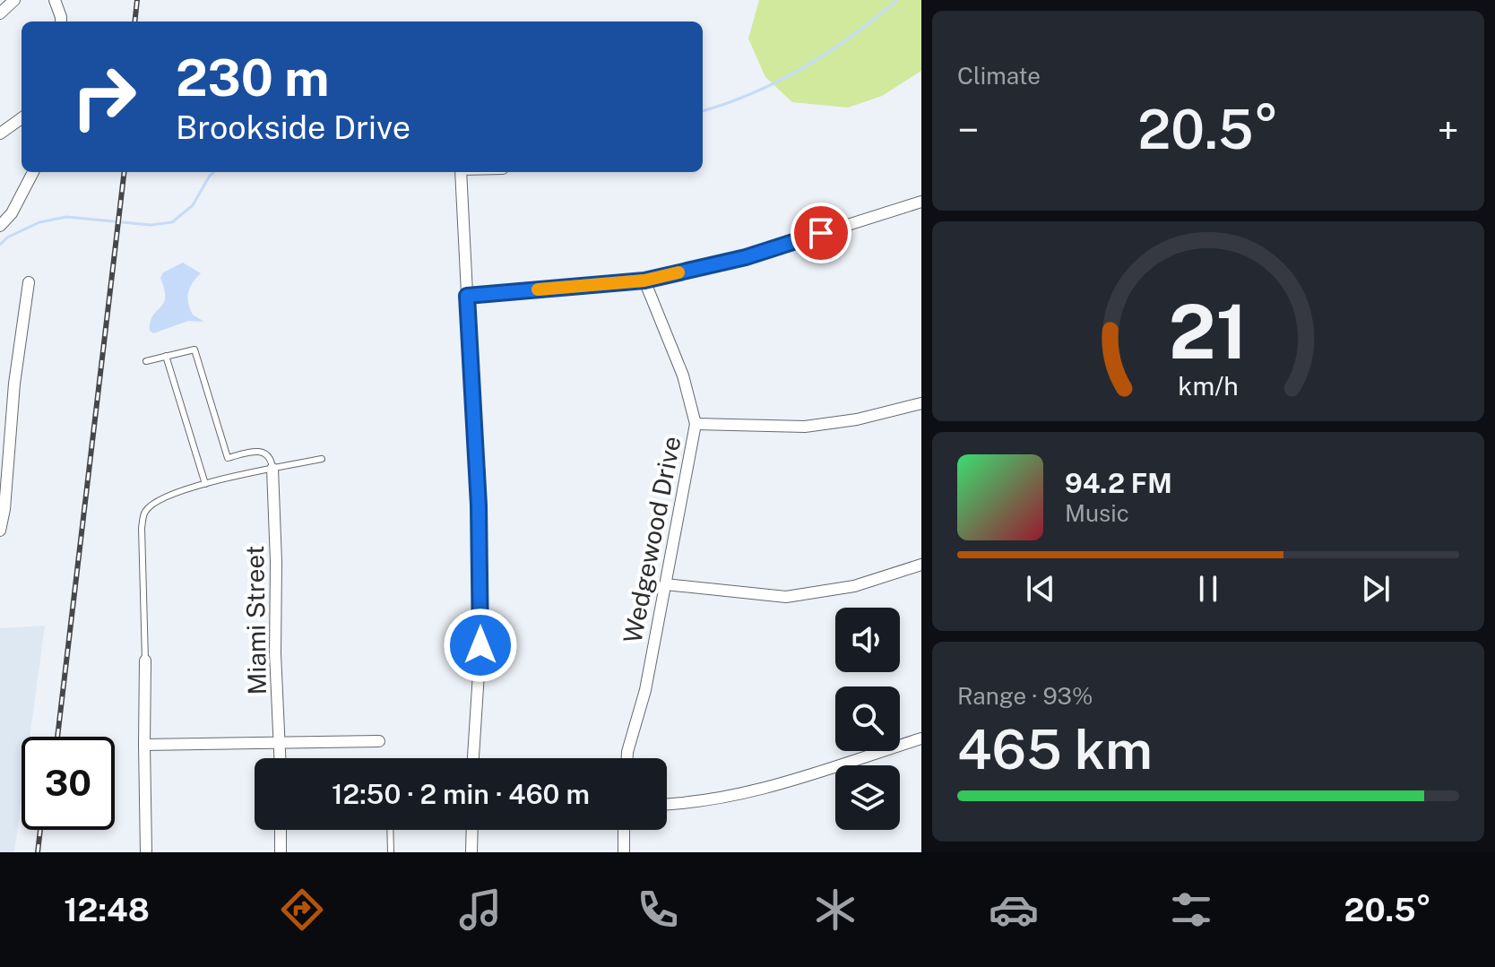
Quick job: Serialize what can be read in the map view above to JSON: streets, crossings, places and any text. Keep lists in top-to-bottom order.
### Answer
{
  "streets": {
    "street": ["Wedgewood Drive", "Miami Street"]
  },
  "page": {
    "tile": [
      "Climate",
      ["Range · 93%", "465 km"]
    ],
    "turn": ["230 m", "Brookside Drive"],
    "heat": ["−", "20.5°", "+"],
    "song": ["94.2 FM", "Music"],
    "limit": "30",
    "trip": "12:50 · 2 min · 460 m",
    "tabs": ["12:48", "20.5°"],
    "gauge": ["21", "km/h"]
  }
}
